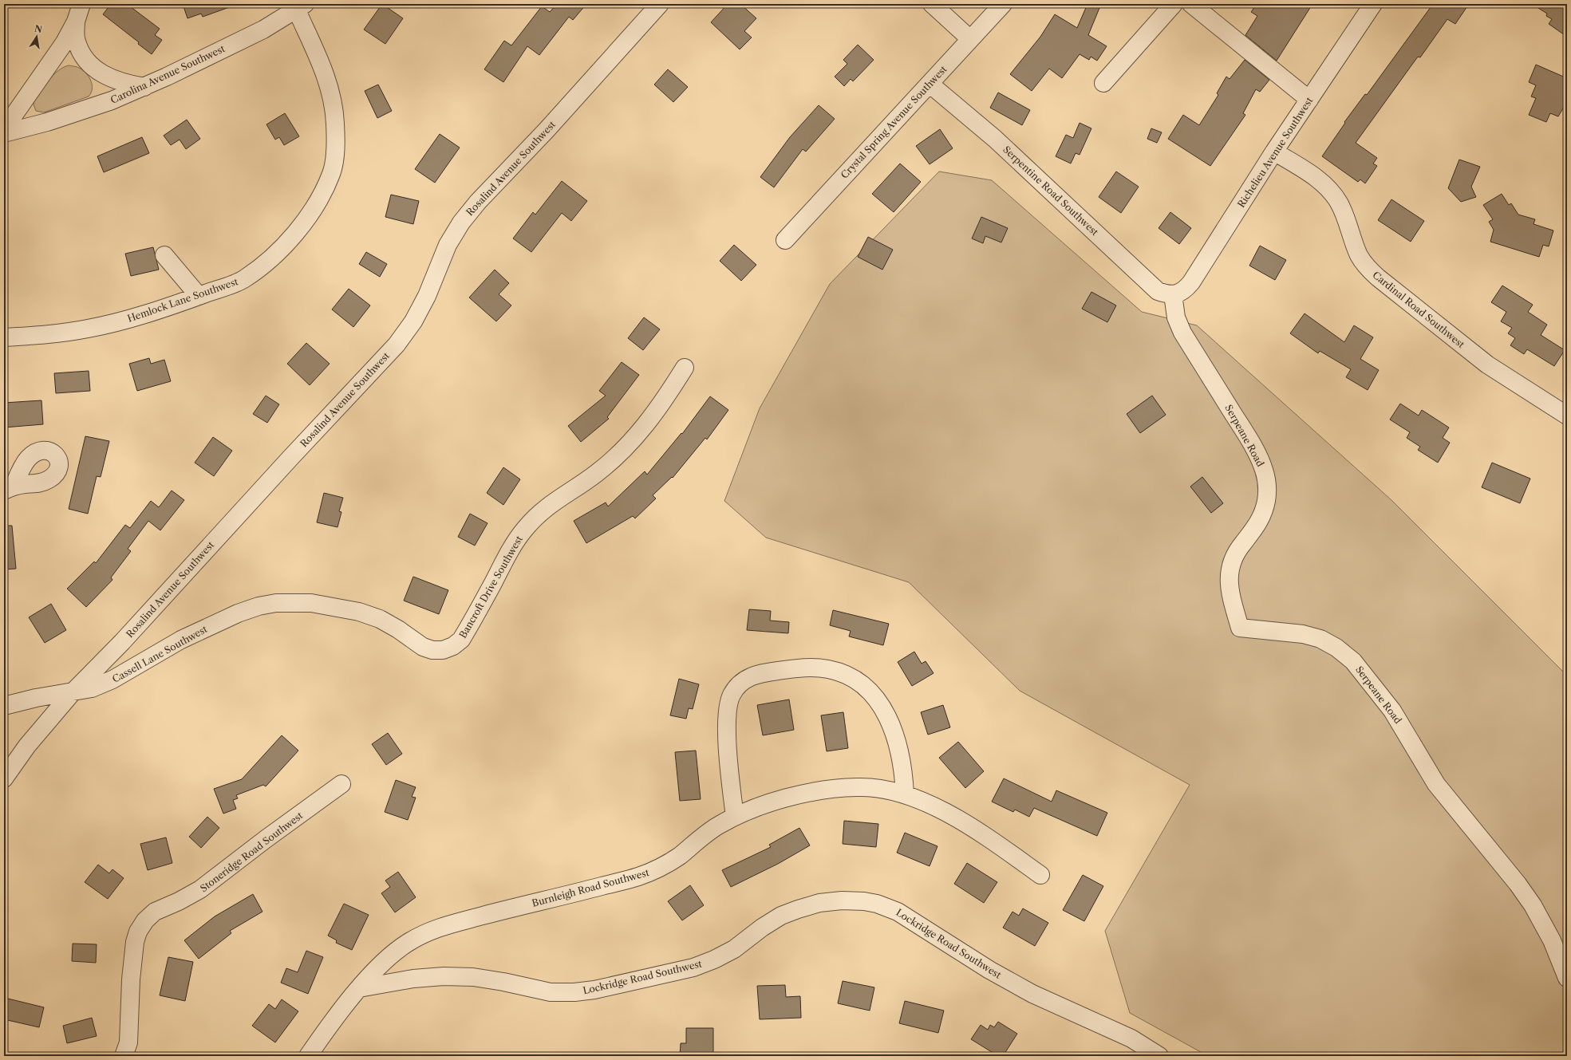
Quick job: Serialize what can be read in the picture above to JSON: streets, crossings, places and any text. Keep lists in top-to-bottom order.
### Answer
{
  "streets": {
    "street": [
      "Carolina Avenue Southwest",
      "Crystal Spring Avenue Southwest",
      "Richelieu Avenue Southwest",
      "Rosalind Avenue Southwest",
      "Serpentine Road Southwest",
      "Hemlock Lane Southwest",
      "Cardinal Road Southwest",
      "Serpeane Road",
      "Bancroft Drive Southwest",
      "Cassell Lane Southwest",
      "Stoneridge Road Southwest",
      "Burnleigh Road Southwest",
      "Lockridge Road Southwest"
    ]
  },
  "crossings": [
    ["Carolina Avenue Southwest", "Hemlock Lane Southwest"],
    ["Crystal Spring Avenue Southwest", "Serpentine Road Southwest"],
    ["Richelieu Avenue Southwest", "Serpentine Road Southwest"],
    ["Richelieu Avenue Southwest", "Cardinal Road Southwest"],
    ["Richelieu Avenue Southwest", "Serpeane Road"],
    ["Rosalind Avenue Southwest", "Cassell Lane Southwest"],
    ["Serpentine Road Southwest", "Serpeane Road"],
    ["Bancroft Drive Southwest", "Cassell Lane Southwest"],
    ["Burnleigh Road Southwest", "Lockridge Road Southwest"]
  ],
  "north": "top"
}
